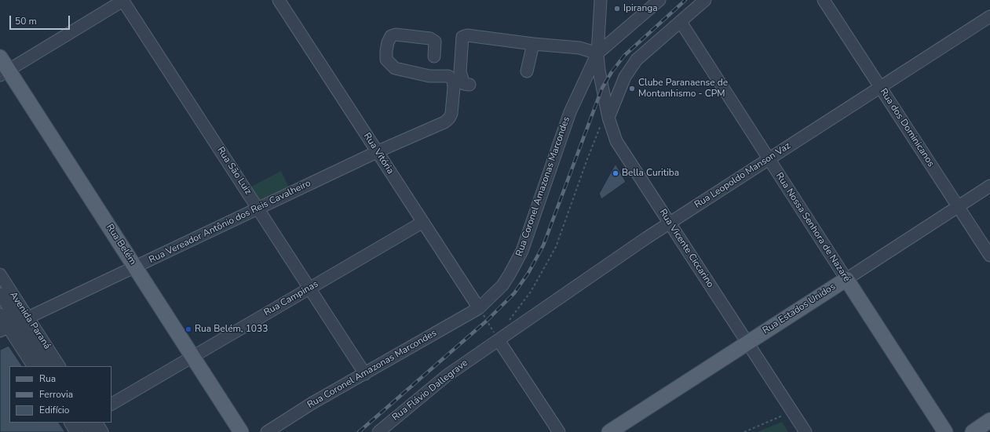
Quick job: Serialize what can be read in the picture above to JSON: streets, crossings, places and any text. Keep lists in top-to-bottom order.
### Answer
{
  "streets": {
    "main road": ["Rua Nossa Senhora de Nazaré", "Rua Belém", "Rua Estados Unidos"],
    "street": [
      "Rua dos Dominicanos",
      "Rua Vitória",
      "Rua São Luiz",
      "Rua Leopoldo Manson Vaz",
      "Rua Coronel Amazonas Marcondes",
      "Rua Vereador Antônio dos Reis Cavalheiro",
      "Rua Vicente Ciccarino",
      "Rua Campinas",
      "Avenida Paraná",
      "Rua Flávio Dallegrave"
    ]
  },
  "crossings": [
    ["Rua dos Dominicanos", "Rua Leopoldo Manson Vaz"],
    ["Rua dos Dominicanos", "Rua Estados Unidos"],
    ["Rua Vitória", "Rua Coronel Amazonas Marcondes"],
    ["Rua Vitória", "Rua Vereador Antônio dos Reis Cavalheiro"],
    ["Rua Vitória", "Rua Campinas"],
    ["Rua São Luiz", "Rua Coronel Amazonas Marcondes"],
    ["Rua São Luiz", "Rua Vereador Antônio dos Reis Cavalheiro"],
    ["Rua São Luiz", "Rua Campinas"],
    ["Rua Leopoldo Manson Vaz", "Rua Nossa Senhora de Nazaré"],
    ["Rua Leopoldo Manson Vaz", "Rua Vicente Ciccarino"],
    ["Rua Leopoldo Manson Vaz", "Rua Flávio Dallegrave"],
    ["Rua Coronel Amazonas Marcondes", "Rua Vicente Ciccarino"],
    ["Rua Vereador Antônio dos Reis Cavalheiro", "Rua Belém"],
    ["Rua Vereador Antônio dos Reis Cavalheiro", "Avenida Paraná"],
    ["Rua Nossa Senhora de Nazaré", "Rua Estados Unidos"],
    ["Rua Belém", "Rua Campinas"],
    ["Rua Vicente Ciccarino", "Rua Estados Unidos"]
  ],
  "places": [
    "Ipiranga",
    "Clube Paranaense de Montanhismo - CPM",
    "Bella Curitiba",
    "Rua Belém, 1033"
  ],
  "legend": ["Rua", "Ferrovia", "Edifício"],
  "scale_bar": "50 m"
}
